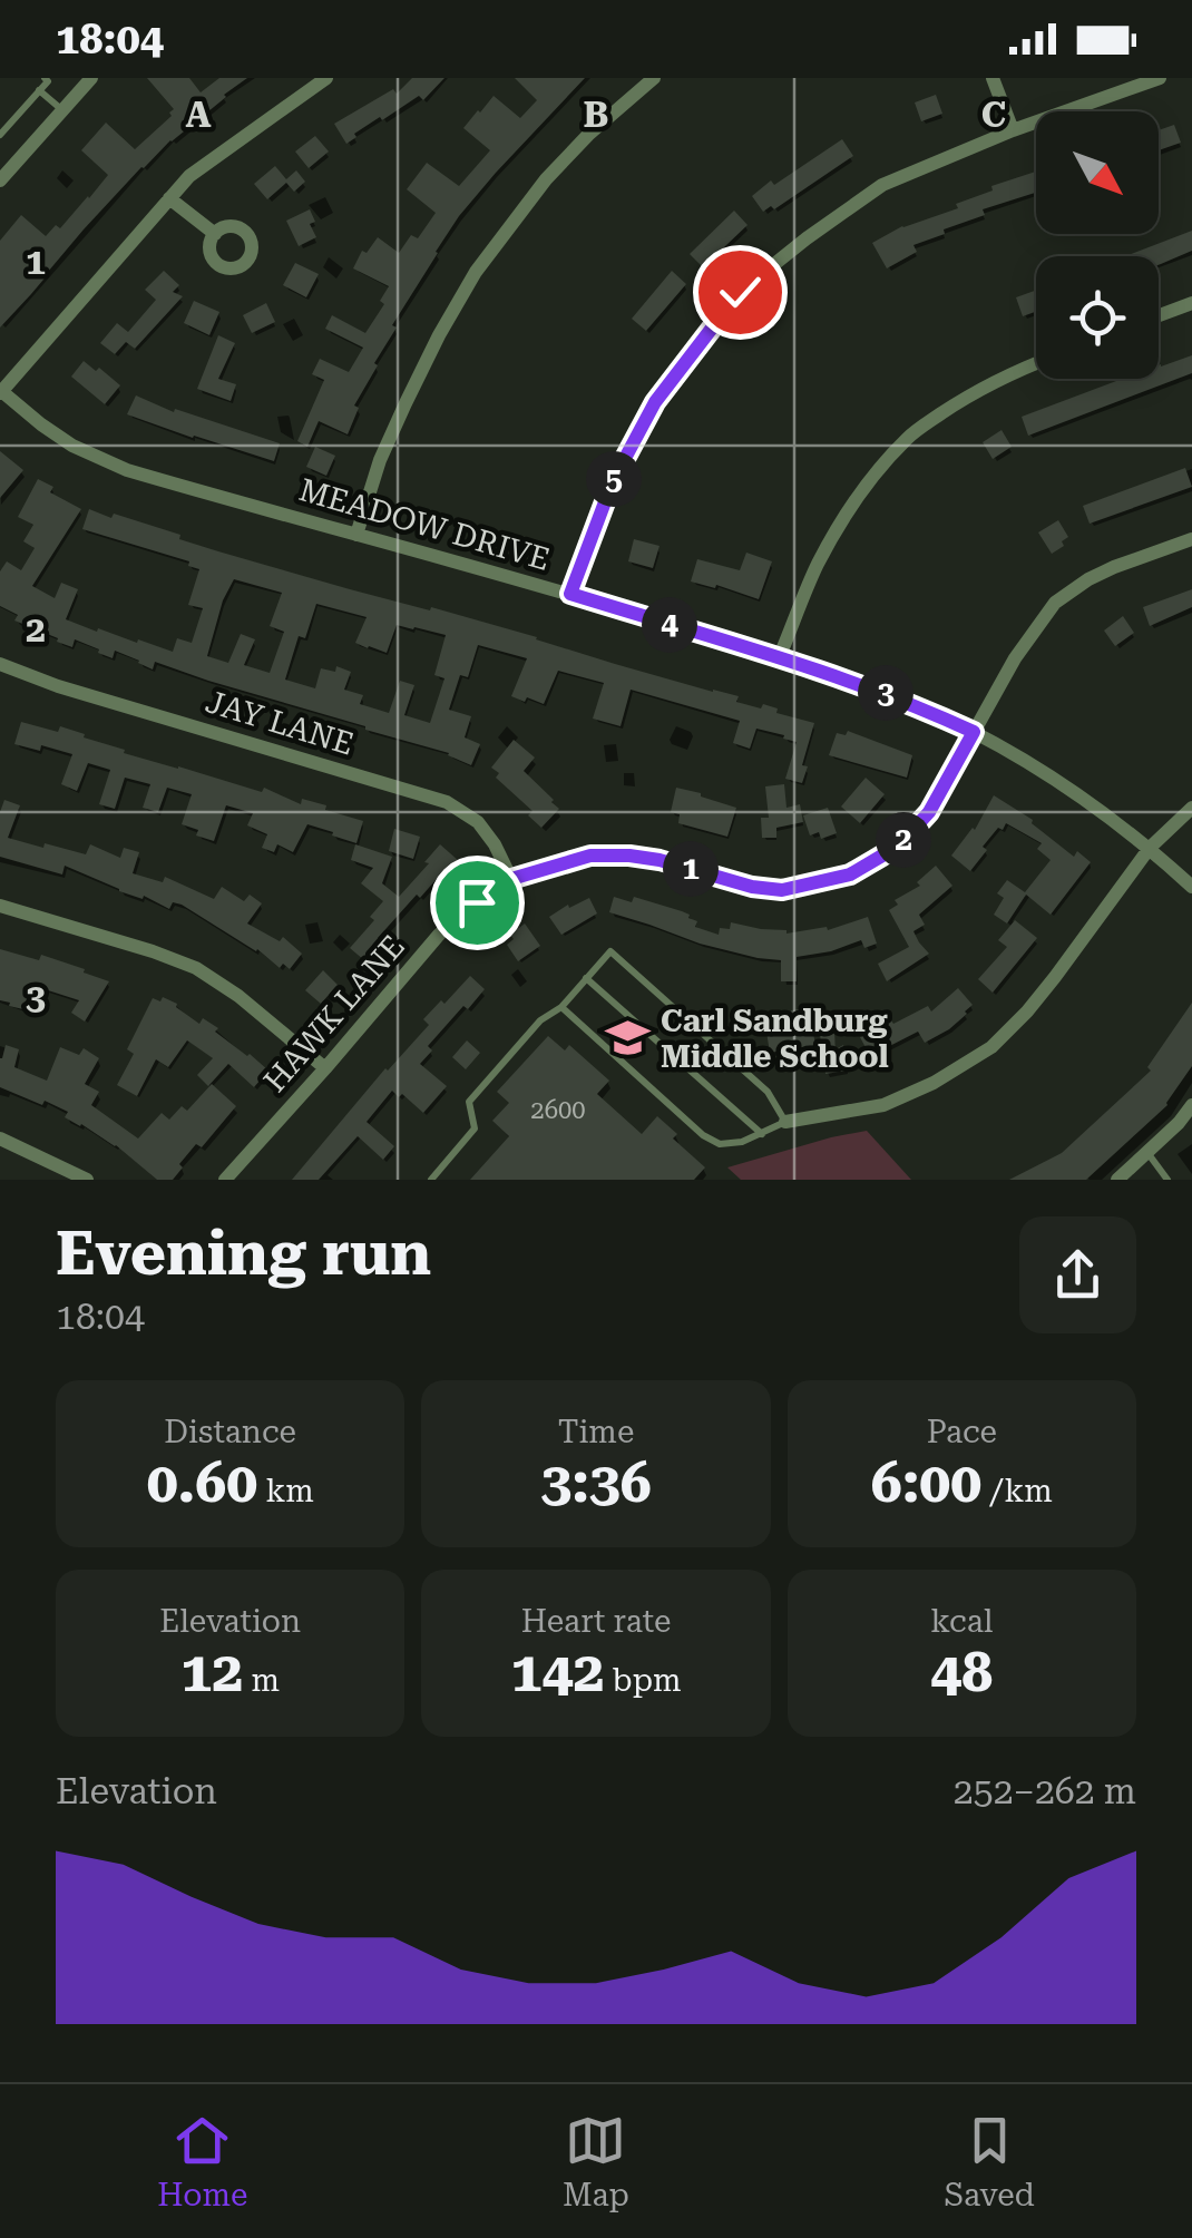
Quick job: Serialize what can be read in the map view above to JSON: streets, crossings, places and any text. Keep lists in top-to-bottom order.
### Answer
{
  "streets": {
    "street": ["MEADOW DRIVE", "JAY LANE", "HAWK LANE"]
  },
  "crossings": [
    ["MEADOW DRIVE", "HAWK LANE"],
    ["JAY LANE", "HAWK LANE"]
  ],
  "places": {
    "school or university": ["Carl Sandburg Middle School"]
  },
  "house_numbers": ["2600"],
  "north": "bottom right",
  "page": {
    "status": "18:04",
    "pins": [
      "5",
      "4",
      "3",
      "2",
      "1"
    ],
    "heading": ["Evening run", "18:04"],
    "stats": [
      ["Distance", "0.60 km"],
      ["Time", "3:36"],
      ["Pace", "6:00 /km"],
      ["Elevation", "12 m"],
      ["Heart rate", "142 bpm"],
      ["kcal", "48"]
    ],
    "chart": ["Elevation", "252–262 m"],
    "tabs": ["Home", "Map", "Saved"]
  },
  "grid": {
    "columns": ["A", "B", "C"],
    "rows": ["1", "2", "3"]
  }
}
